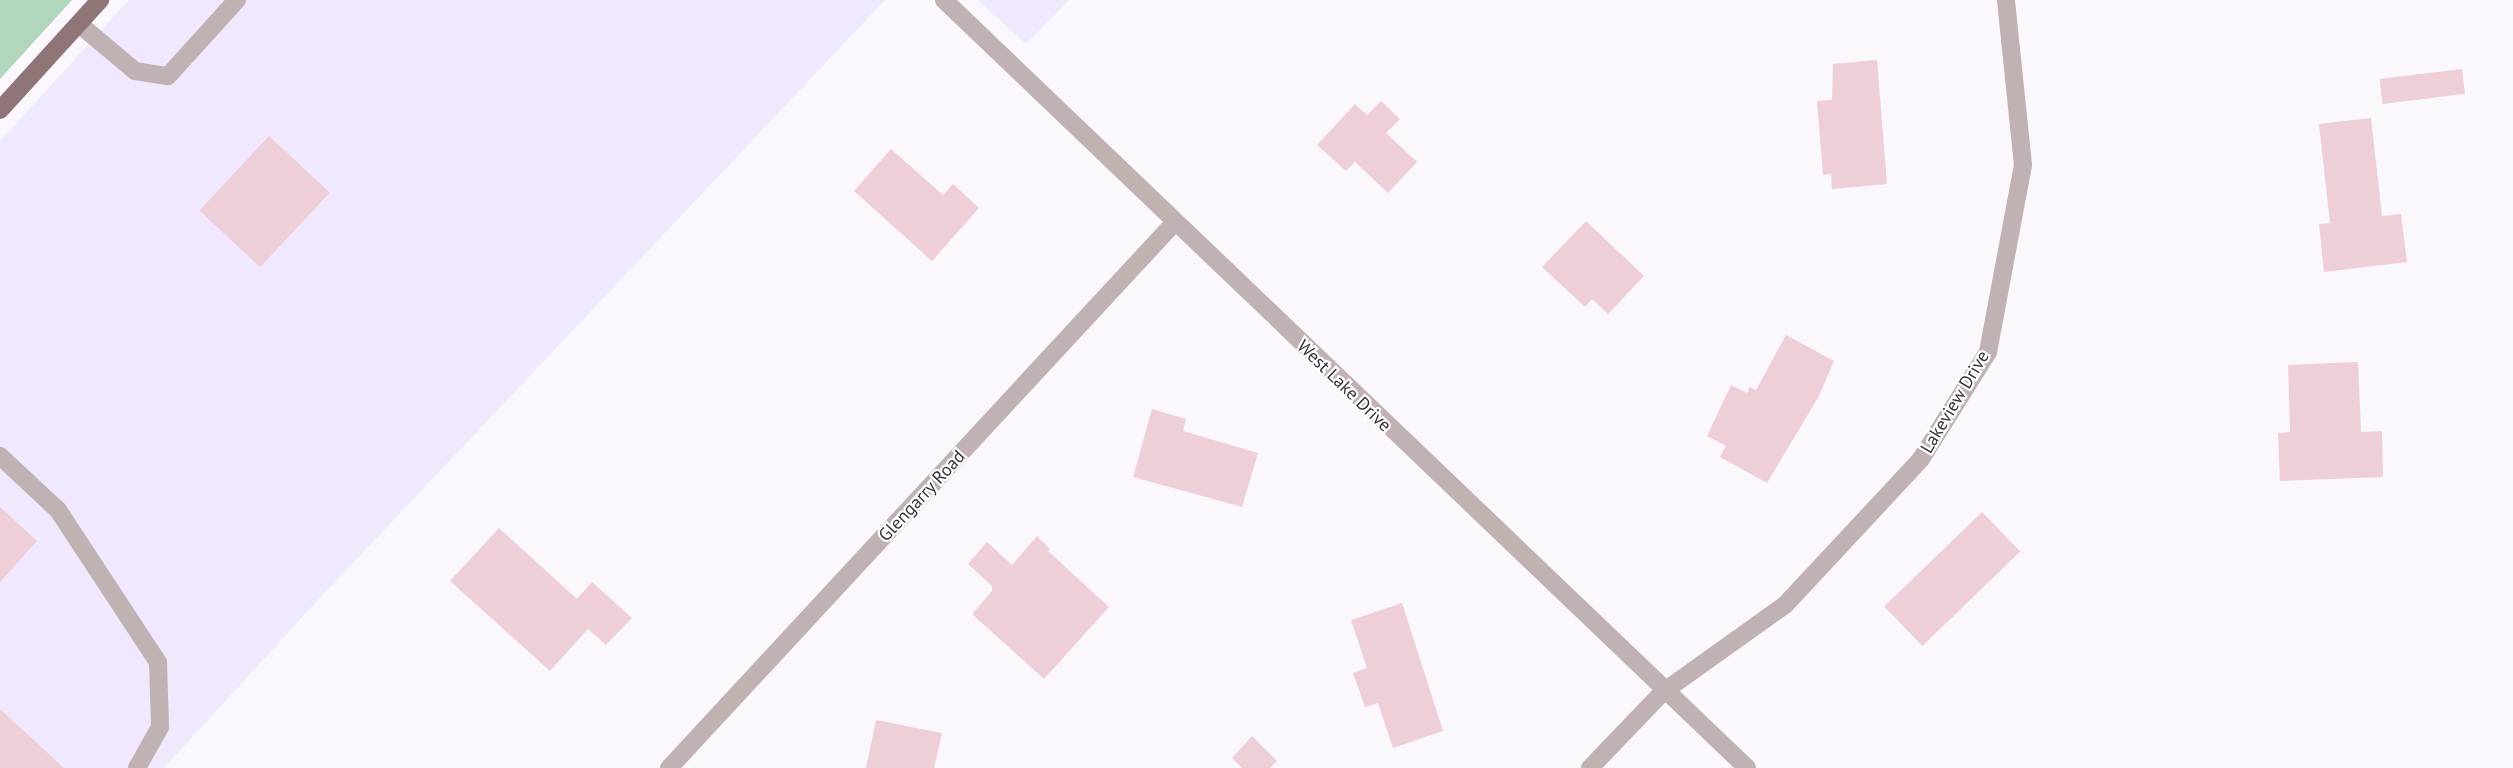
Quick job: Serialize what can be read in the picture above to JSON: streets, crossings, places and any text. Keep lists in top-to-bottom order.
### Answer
{
  "streets": {
    "street": ["West Lake Drive", "Lakeview Drive", "Glengarry Road"]
  },
  "crossings": [
    ["West Lake Drive", "Lakeview Drive"],
    ["West Lake Drive", "Glengarry Road"]
  ]
}
